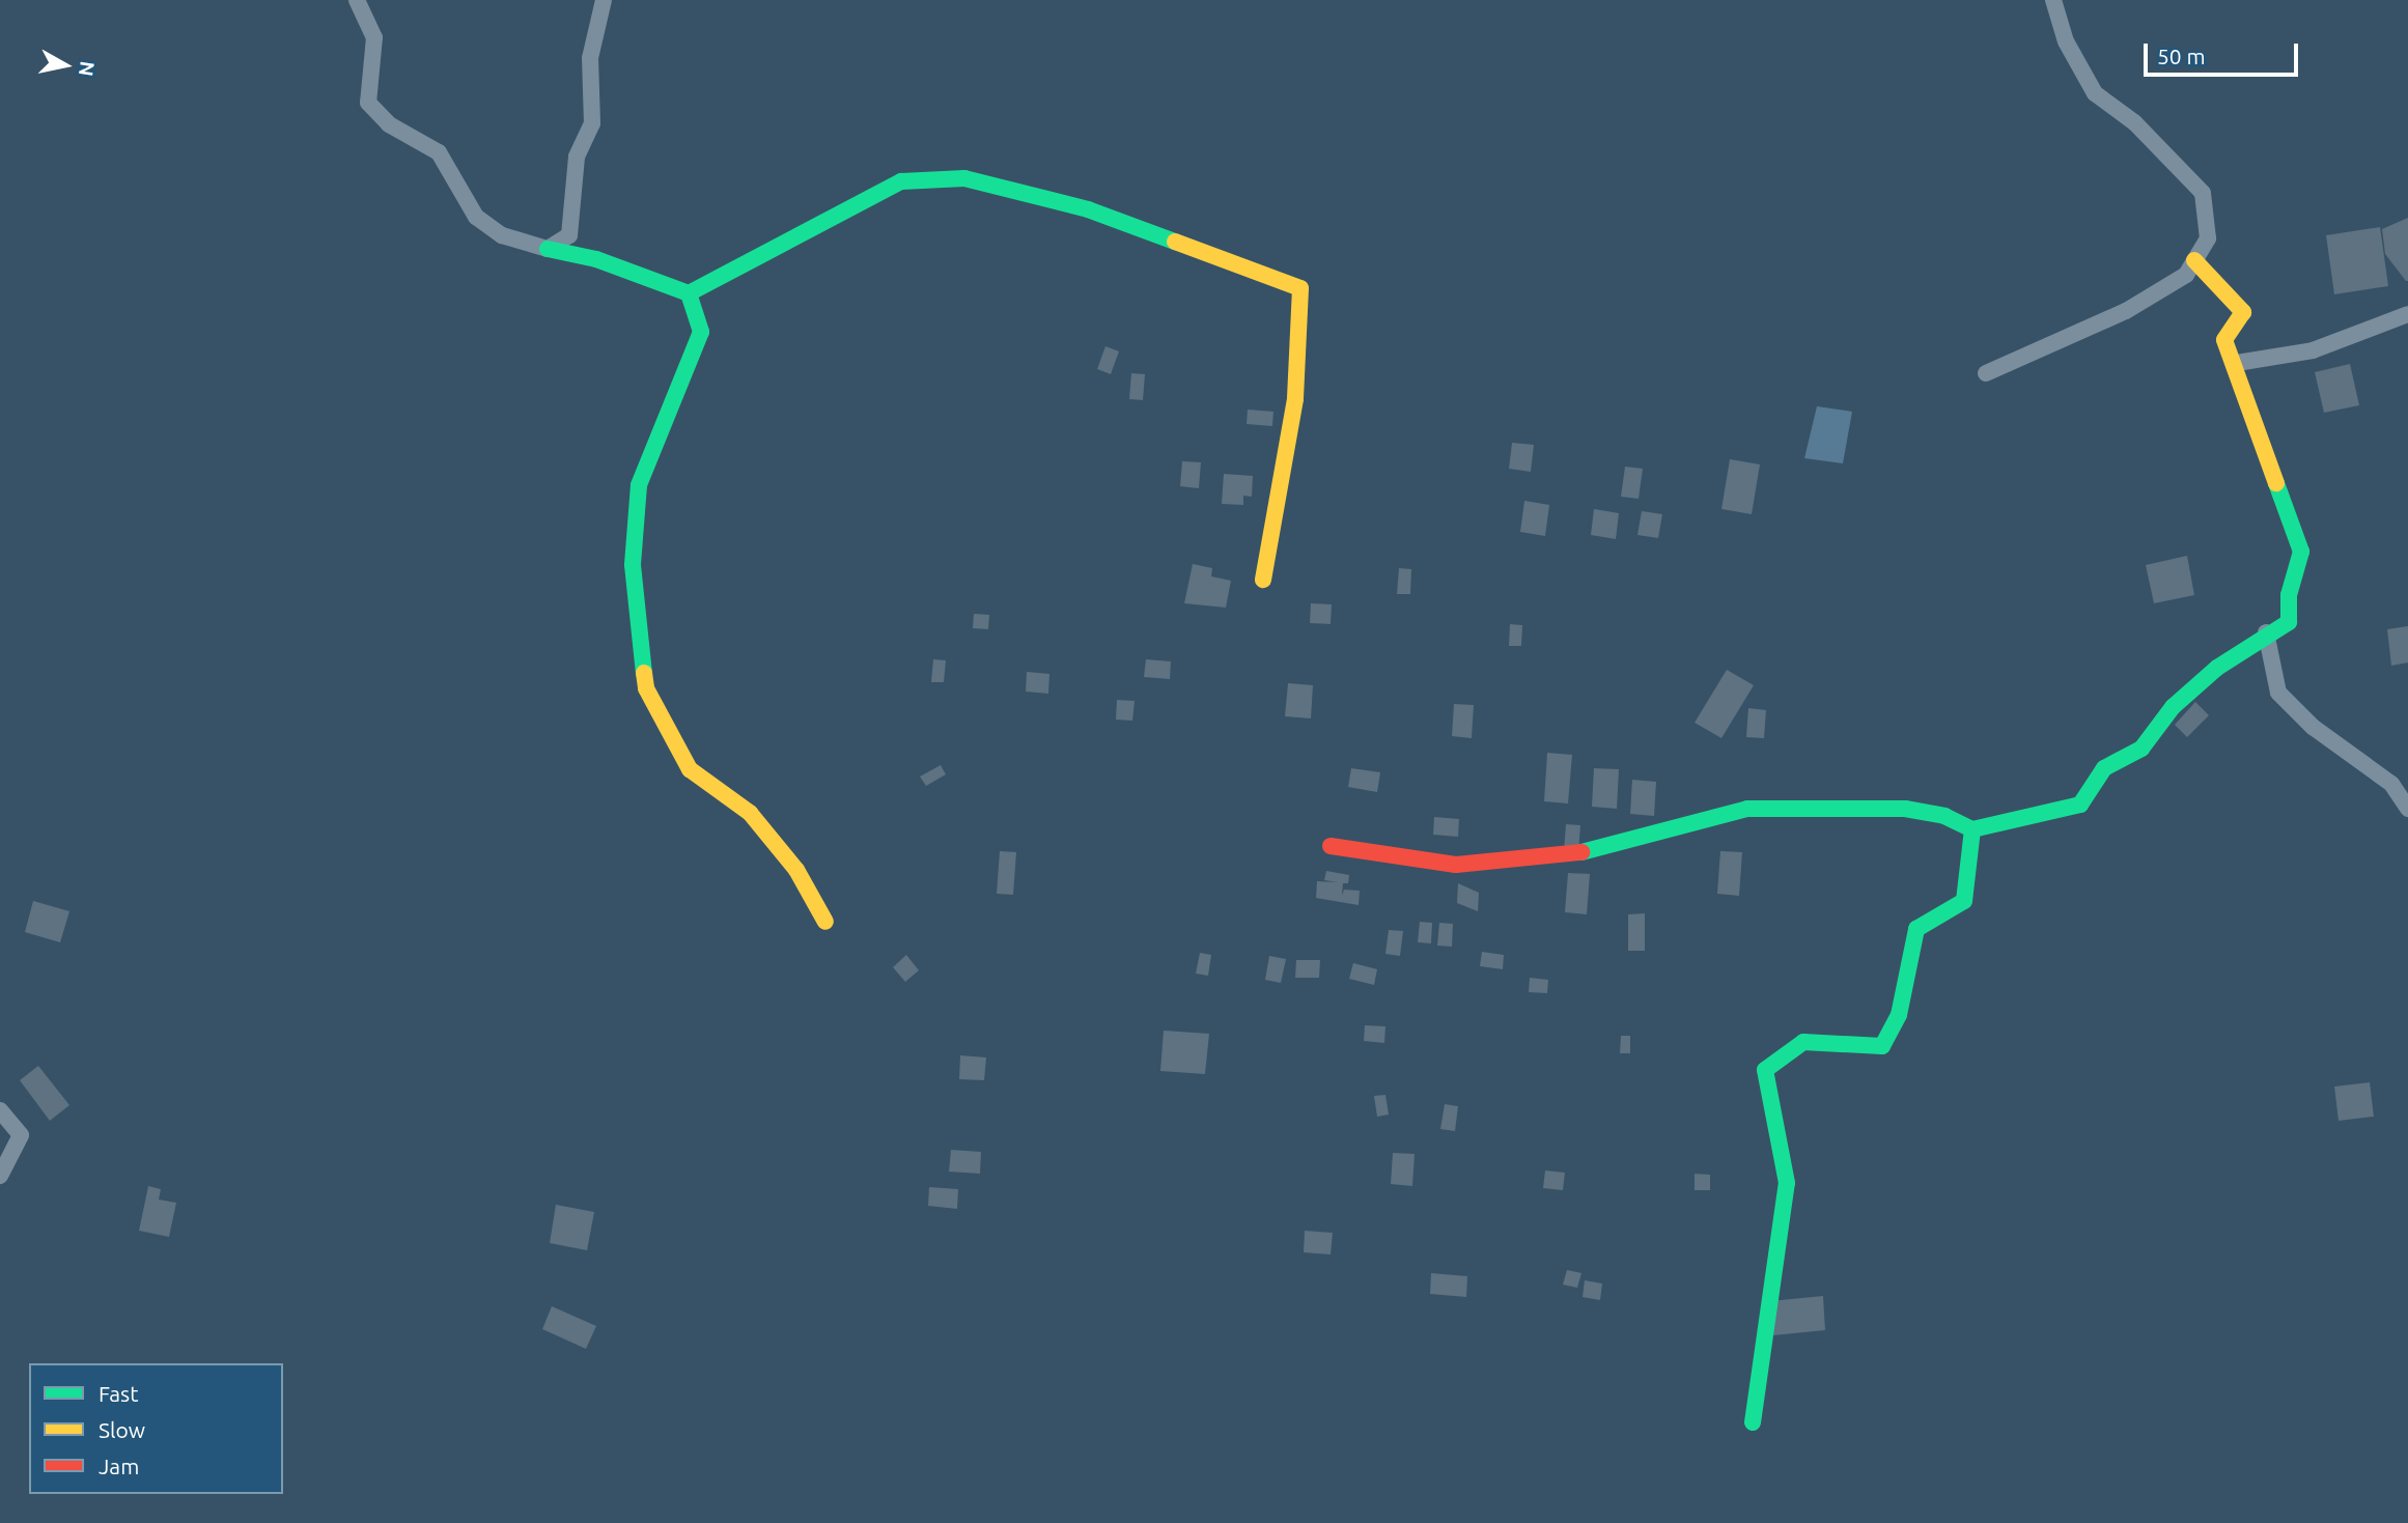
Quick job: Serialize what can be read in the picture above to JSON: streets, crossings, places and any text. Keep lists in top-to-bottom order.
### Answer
{
  "legend": ["Fast", "Slow", "Jam"],
  "scale_bar": "50 m",
  "north": "right"
}
